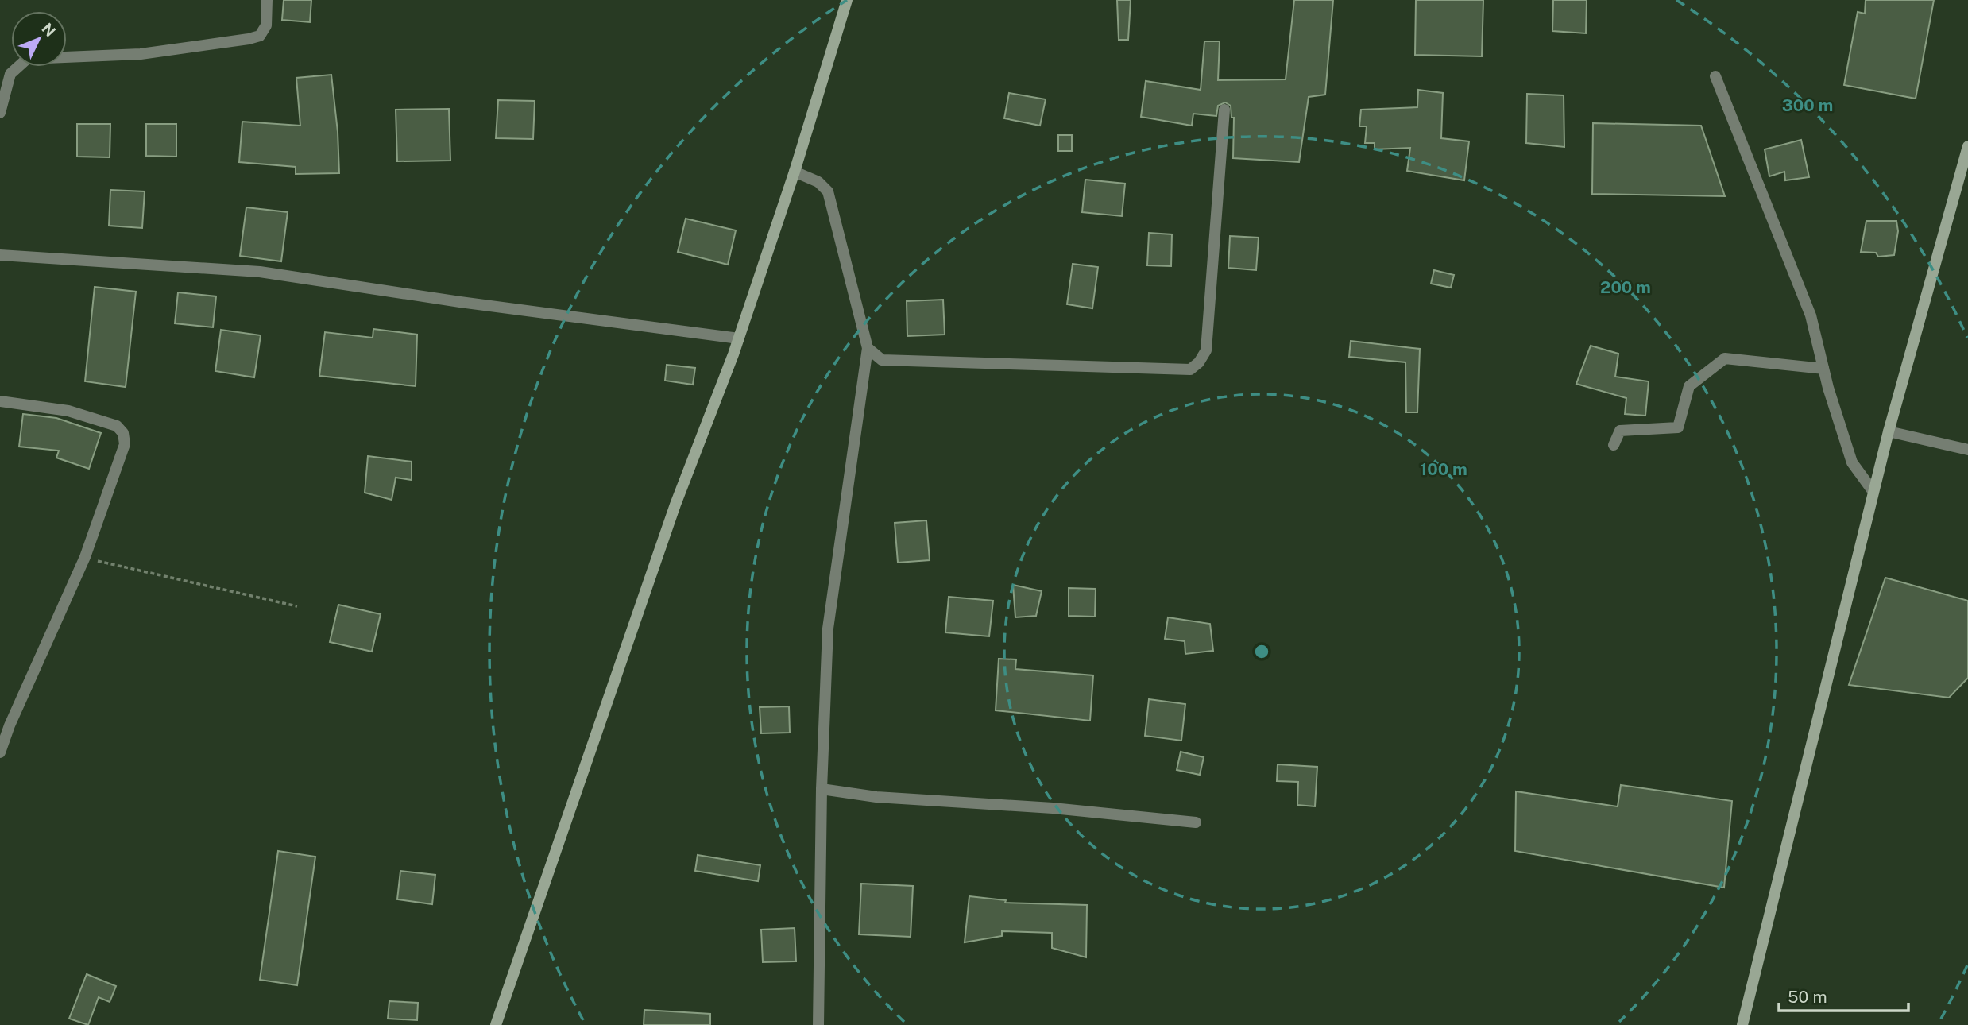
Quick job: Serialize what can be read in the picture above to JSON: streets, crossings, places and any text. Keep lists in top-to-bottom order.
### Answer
{
  "scale_bar": "50 m",
  "north": "top right",
  "rings": ["300 m", "200 m", "100 m"]
}
